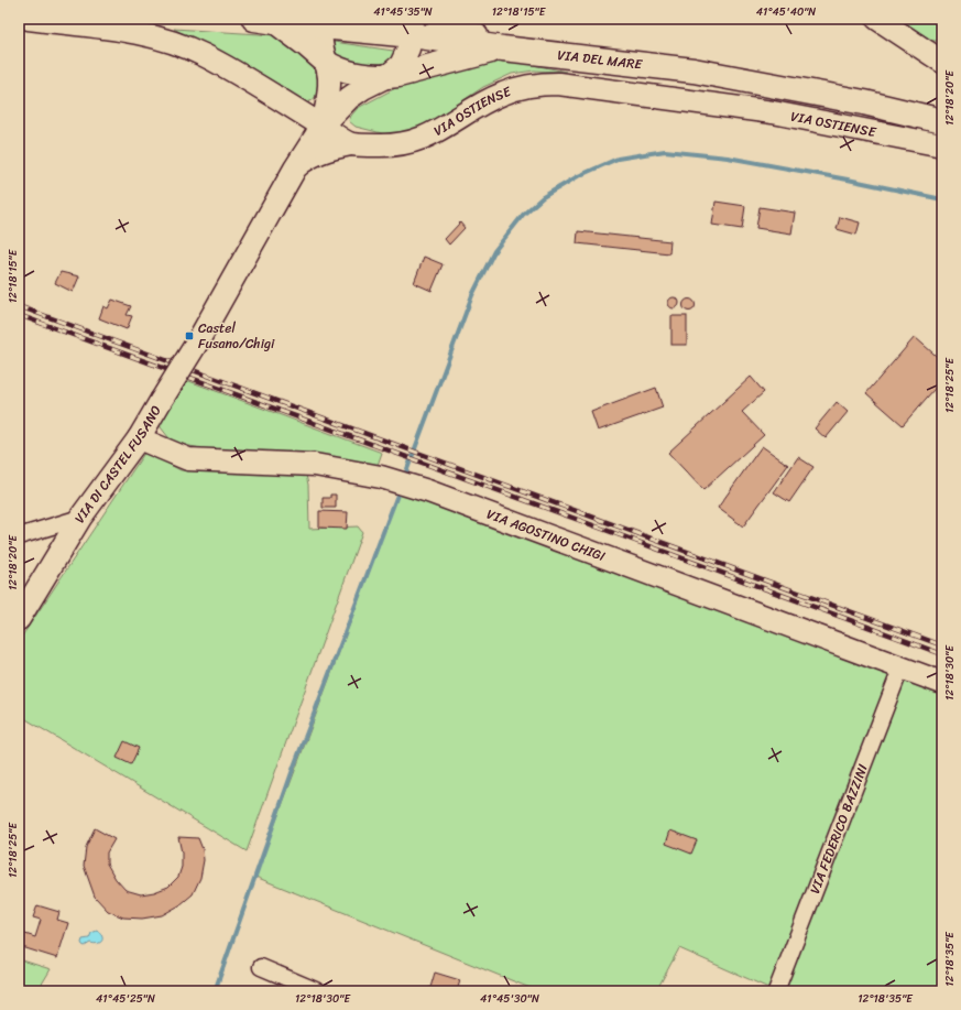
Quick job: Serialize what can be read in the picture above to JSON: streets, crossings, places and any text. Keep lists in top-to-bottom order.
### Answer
{
  "streets": {
    "main road": ["VIA DEL MARE"],
    "street": [
      "VIA OSTIENSE",
      "VIA DI CASTEL FUSANO",
      "VIA AGOSTINO CHIGI",
      "VIA FEDERICO BAZZINI"
    ]
  },
  "crossings": [
    ["VIA OSTIENSE", "VIA DI CASTEL FUSANO"],
    ["VIA DI CASTEL FUSANO", "VIA AGOSTINO CHIGI"],
    ["VIA AGOSTINO CHIGI", "VIA FEDERICO BAZZINI"]
  ],
  "places": {
    "transit": ["Castel Fusano/Chigi"]
  },
  "coordinates": [
    "41°45'35\"N",
    "12°18'15\"E",
    "41°45'40\"N",
    "12°18'20\"E",
    "12°18'25\"E",
    "12°18'30\"E",
    "12°18'35\"E",
    "41°45'25\"N",
    "41°45'30\"N"
  ]
}
